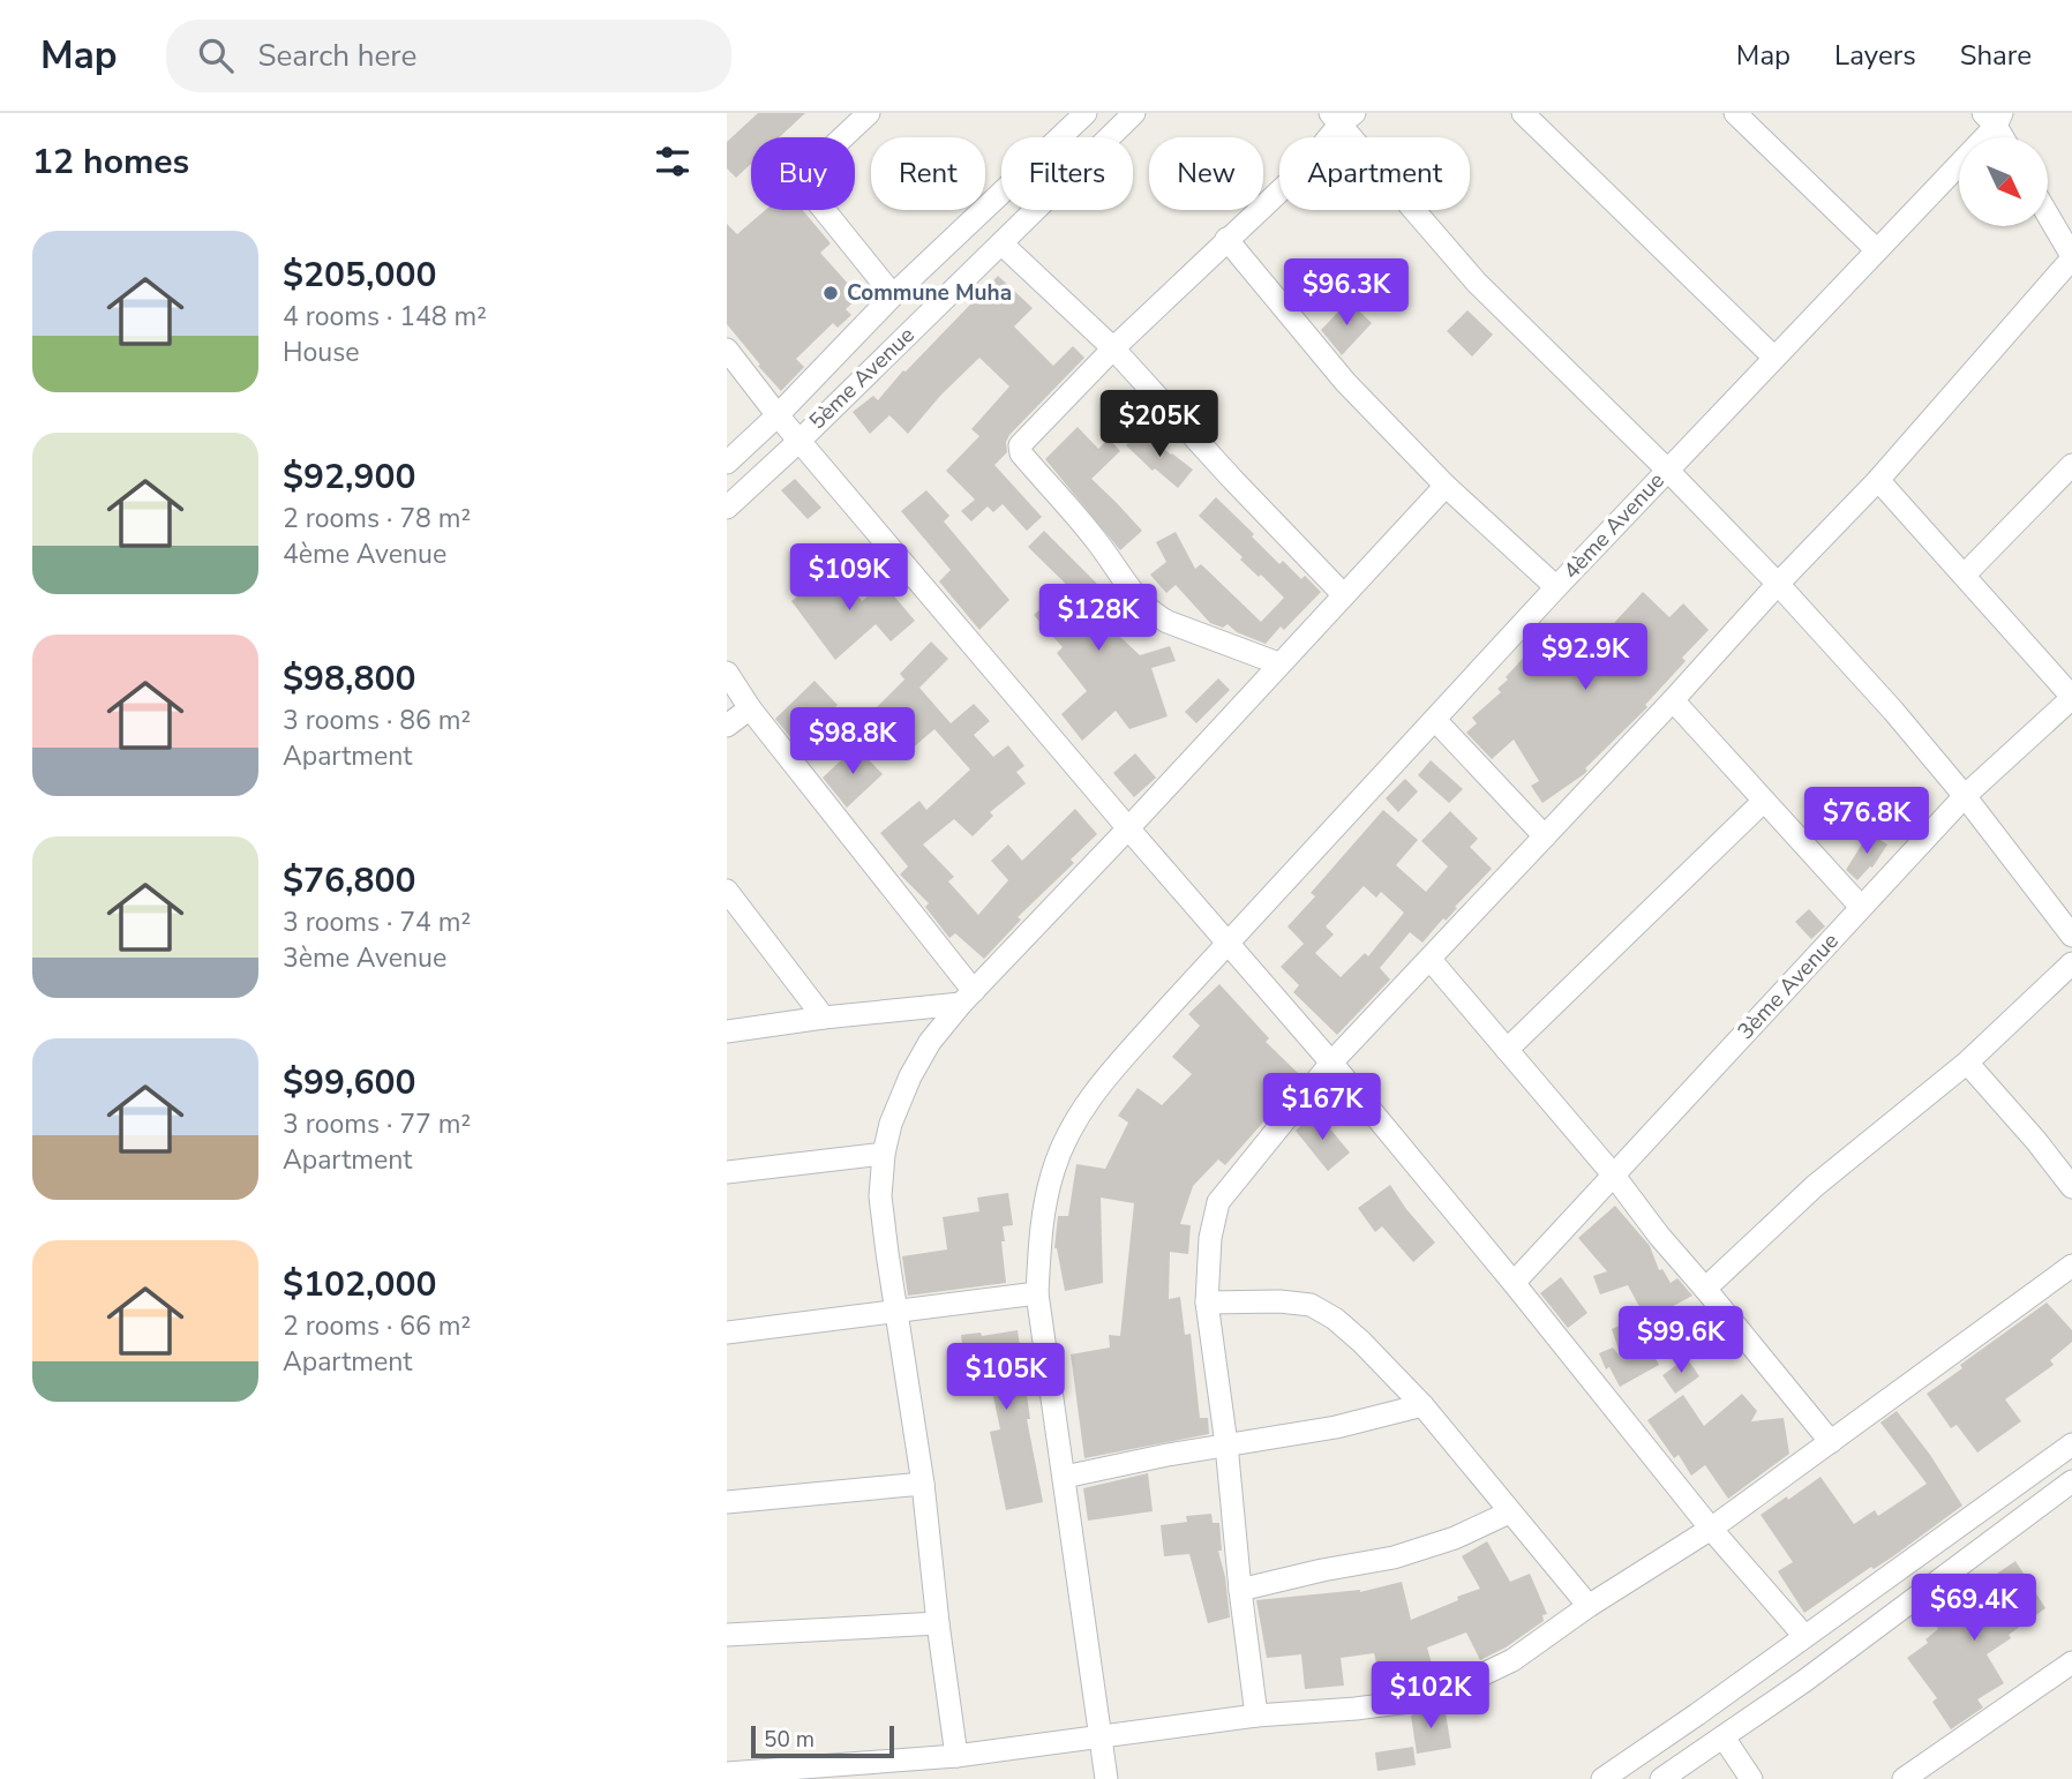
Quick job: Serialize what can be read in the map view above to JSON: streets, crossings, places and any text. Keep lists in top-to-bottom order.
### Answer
{
  "streets": {
    "street": ["5ème Avenue", "4ème Avenue", "3ème Avenue"]
  },
  "places": ["Commune Muha"],
  "scale_bar": "50 m",
  "north": "bottom right",
  "page": {
    "header": "Map",
    "search": "Search here",
    "nav": ["Map", "Layers", "Share"],
    "heading": "12 homes",
    "chip": [
      "Buy",
      "Rent",
      "Filters",
      "New",
      "Apartment"
    ],
    "list": [
      {
        "name": "$205,000",
        "note": "4 rooms · 148 m² · House"
      },
      {
        "name": "$92,900",
        "note": "2 rooms · 78 m² · 4ème Avenue"
      },
      {
        "name": "$98,800",
        "note": "3 rooms · 86 m² · Apartment"
      },
      {
        "name": "$76,800",
        "note": "3 rooms · 74 m² · 3ème Avenue"
      },
      {
        "name": "$99,600",
        "note": "3 rooms · 77 m² · Apartment"
      },
      {
        "name": "$102,000",
        "note": "2 rooms · 66 m² · Apartment"
      }
    ],
    "price": [
      "$96.3K",
      "$205K",
      "$109K",
      "$128K",
      "$92.9K",
      "$98.8K",
      "$76.8K",
      "$167K",
      "$99.6K",
      "$105K",
      "$69.4K",
      "$102K"
    ],
    "scale": "50 m"
  }
}
